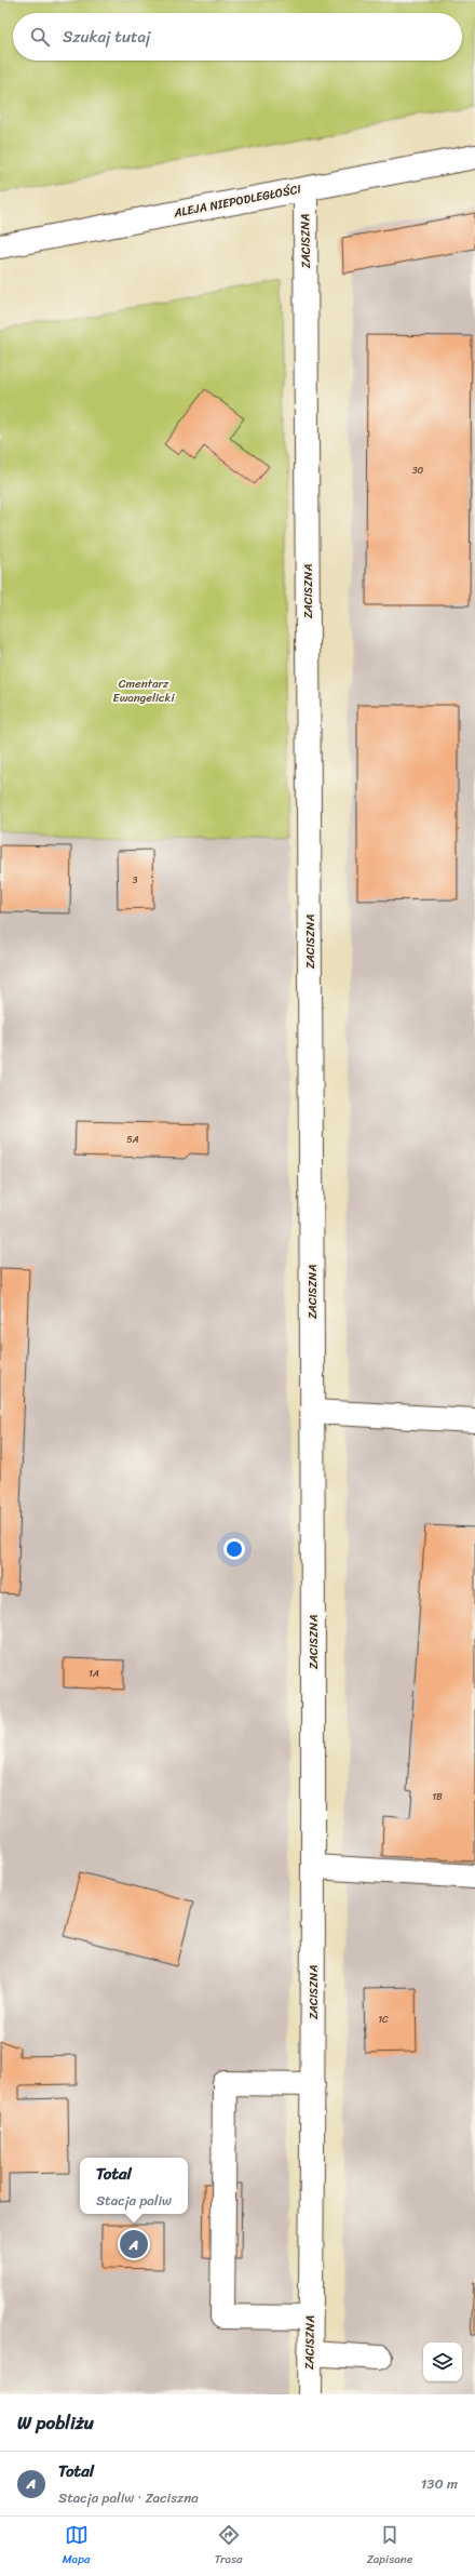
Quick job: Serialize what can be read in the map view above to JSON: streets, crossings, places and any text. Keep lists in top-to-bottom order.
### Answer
{
  "streets": {
    "street": ["ALEJA NIEPODLEGŁOŚCI", "ZACISZNA"]
  },
  "crossings": [
    ["ALEJA NIEPODLEGŁOŚCI", "ZACISZNA"]
  ],
  "parks": ["Cmentarz Ewangelicki"],
  "house_numbers": [
    "30",
    "3",
    "5A",
    "1A",
    "1B",
    "1C"
  ],
  "page": {
    "search": "Szukaj tutaj",
    "popup": ["Total", "Stacja paliw"],
    "pins": "A",
    "heading": "W pobliżu",
    "list": [
      {
        "mark": "A",
        "name": "Total",
        "note": "Stacja paliw · Zaciszna",
        "value": "130 m"
      }
    ],
    "nav": ["Mapa", "Trasa", "Zapisane"]
  }
}
